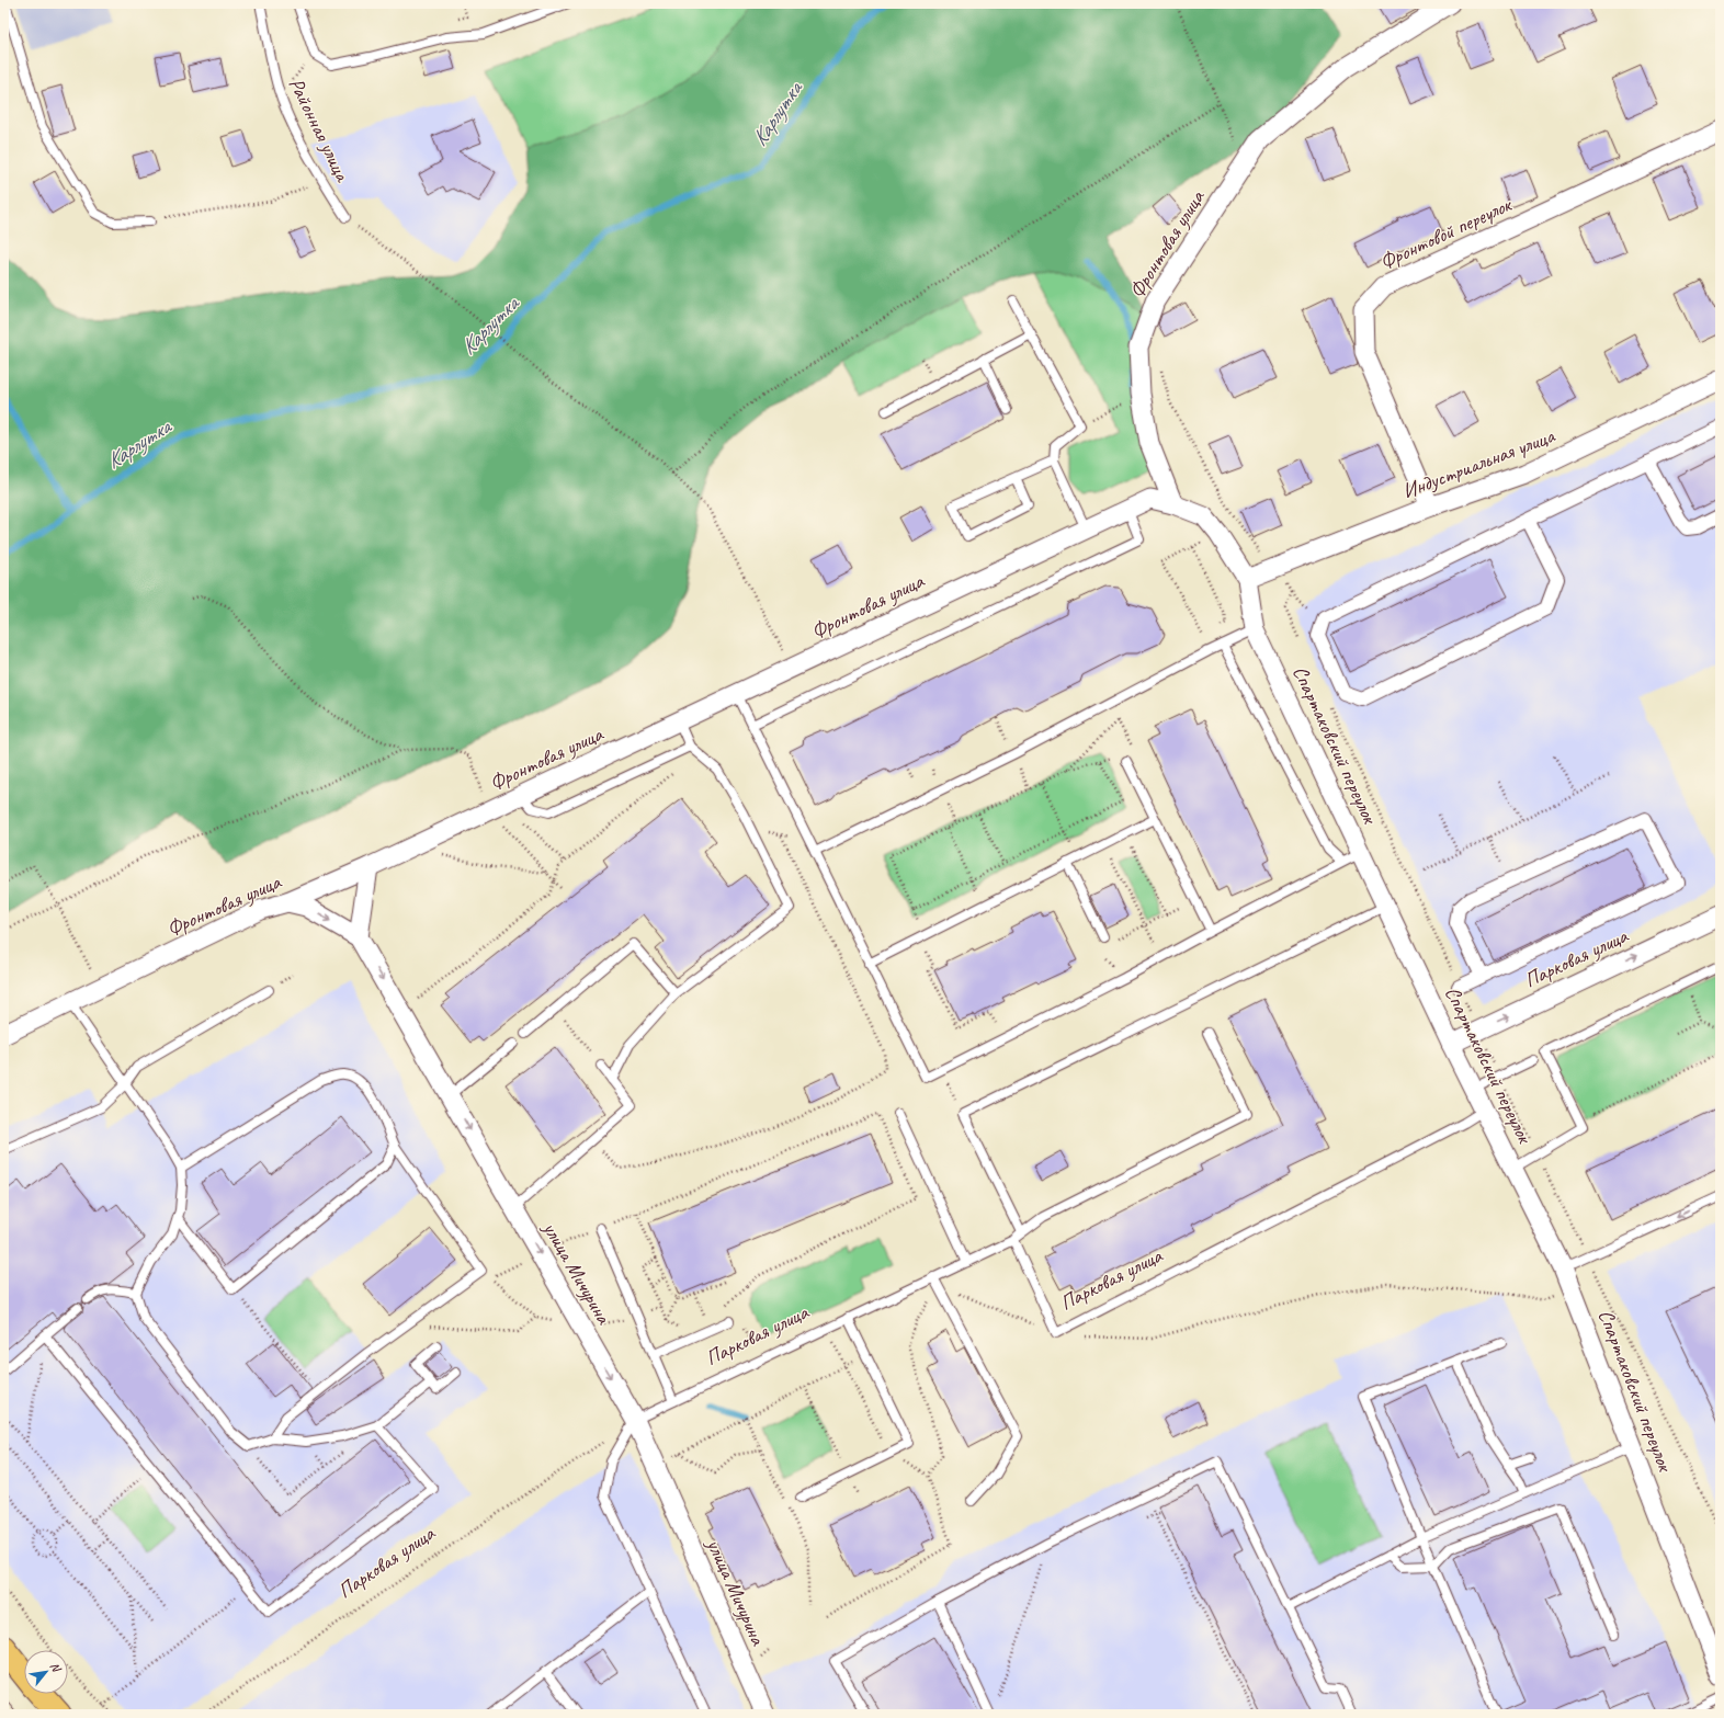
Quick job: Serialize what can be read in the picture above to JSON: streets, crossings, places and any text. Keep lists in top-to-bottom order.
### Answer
{
  "streets": {
    "street": [
      "Фронтовой переулок",
      "Фронтовая улица",
      "Индустриальная улица",
      "Спартаковский переулок",
      "Парковая улица",
      "улица Мичурина"
    ],
    "lane": ["Районная улица"]
  },
  "crossings": [
    ["Фронтовой переулок", "Индустриальная улица"],
    ["Фронтовая улица", "Спартаковский переулок"],
    ["Фронтовая улица", "улица Мичурина"],
    ["Индустриальная улица", "Спартаковский переулок"],
    ["Спартаковский переулок", "Парковая улица"],
    ["Парковая улица", "улица Мичурина"]
  ],
  "one_way": ["улица Мичурина"],
  "water": ["Карлутка"],
  "north": "top right"
}
